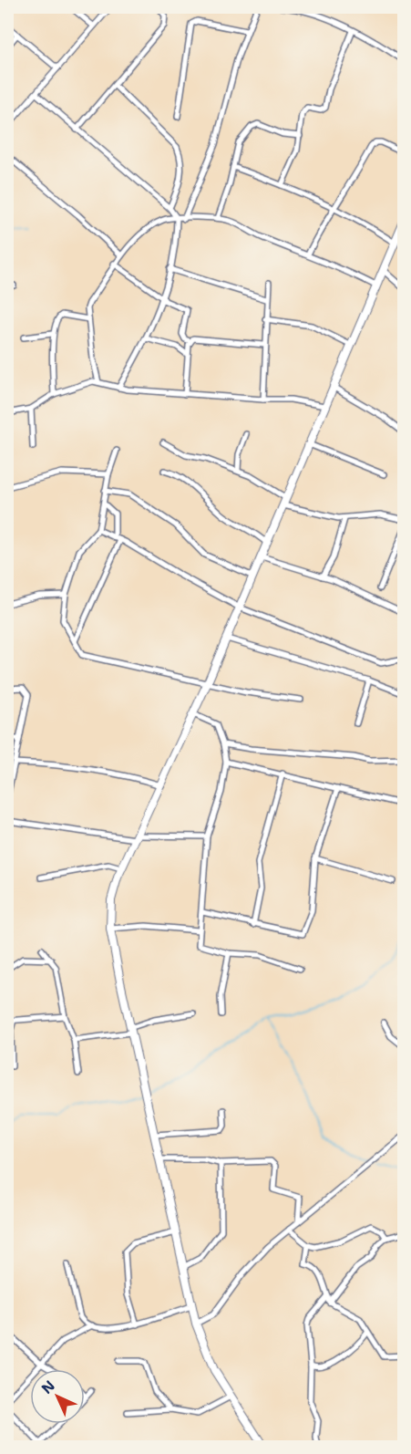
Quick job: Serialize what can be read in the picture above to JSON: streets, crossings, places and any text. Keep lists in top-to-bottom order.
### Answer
{
  "north": "top left"
}
